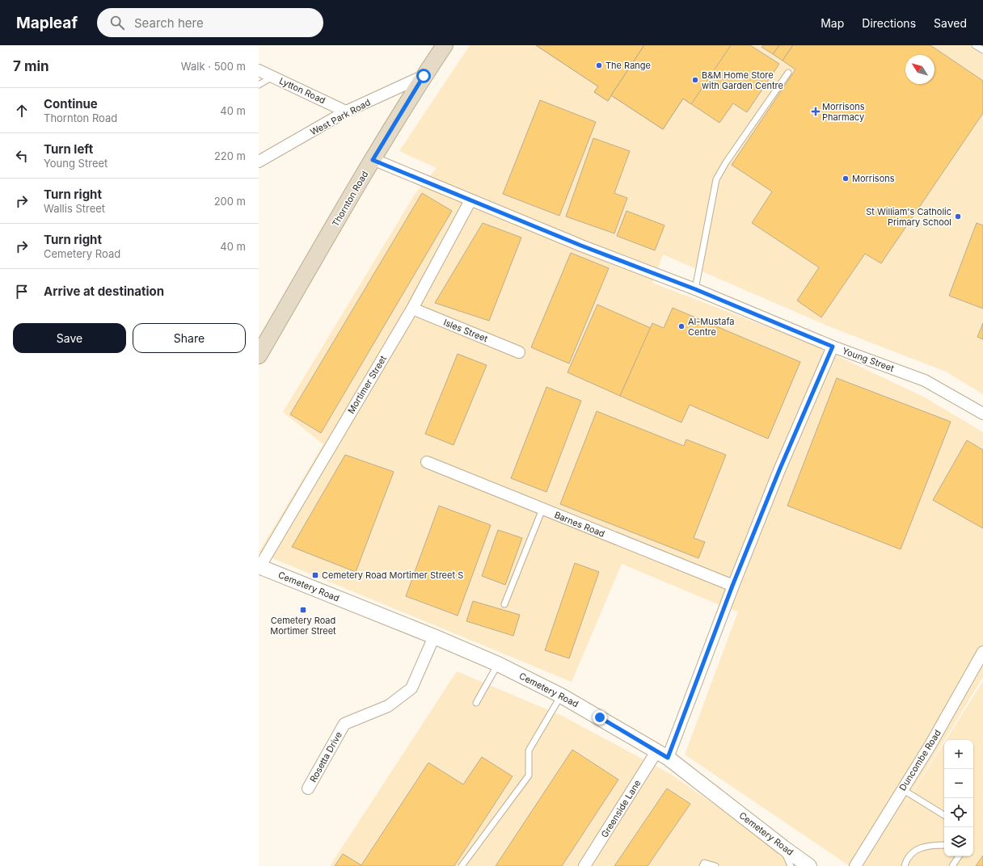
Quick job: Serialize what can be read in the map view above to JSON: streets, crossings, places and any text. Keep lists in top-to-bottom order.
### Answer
{
  "streets": {
    "main road": ["Thornton Road"],
    "street": [
      "Lytton Road",
      "West Park Road",
      "Isles Street",
      "Young Street",
      "Mortimer Street",
      "Barnes Road",
      "Cemetery Road",
      "Rosetta Drive",
      "Duncombe Road",
      "Greenside Lane"
    ]
  },
  "crossings": [
    ["Lytton Road", "West Park Road"],
    ["West Park Road", "Thornton Road"],
    ["Thornton Road", "Young Street"],
    ["Isles Street", "Mortimer Street"],
    ["Young Street", "Mortimer Street"],
    ["Young Street", "Greenside Lane"],
    ["Mortimer Street", "Cemetery Road"],
    ["Barnes Road", "Greenside Lane"],
    ["Cemetery Road", "Rosetta Drive"],
    ["Cemetery Road", "Greenside Lane"]
  ],
  "places": {
    "other": [
      "The Range",
      "B&M Home Store with Garden Centre",
      "Morrisons",
      "St William's Catholic Primary School",
      "Al-Mustafa Centre"
    ],
    "health": ["Morrisons Pharmacy"],
    "transit": ["Cemetery Road Mortimer Street S", "Cemetery Road Mortimer Street"]
  },
  "north": "top left",
  "page": {
    "header": "Mapleaf",
    "search": "Search here",
    "nav": ["Map", "Directions", "Saved"],
    "heading": ["7 min", "Walk · 500 m"],
    "list": [
      ["Continue", "Thornton Road", "40 m"],
      ["Turn left", "Young Street", "220 m"],
      ["Turn right", "Wallis Street", "200 m"],
      ["Turn right", "Cemetery Road", "40 m"],
      "Arrive at destination"
    ],
    "buttons": ["Save", "Share"],
    "map_buttons": ["+", "−"]
  }
}
